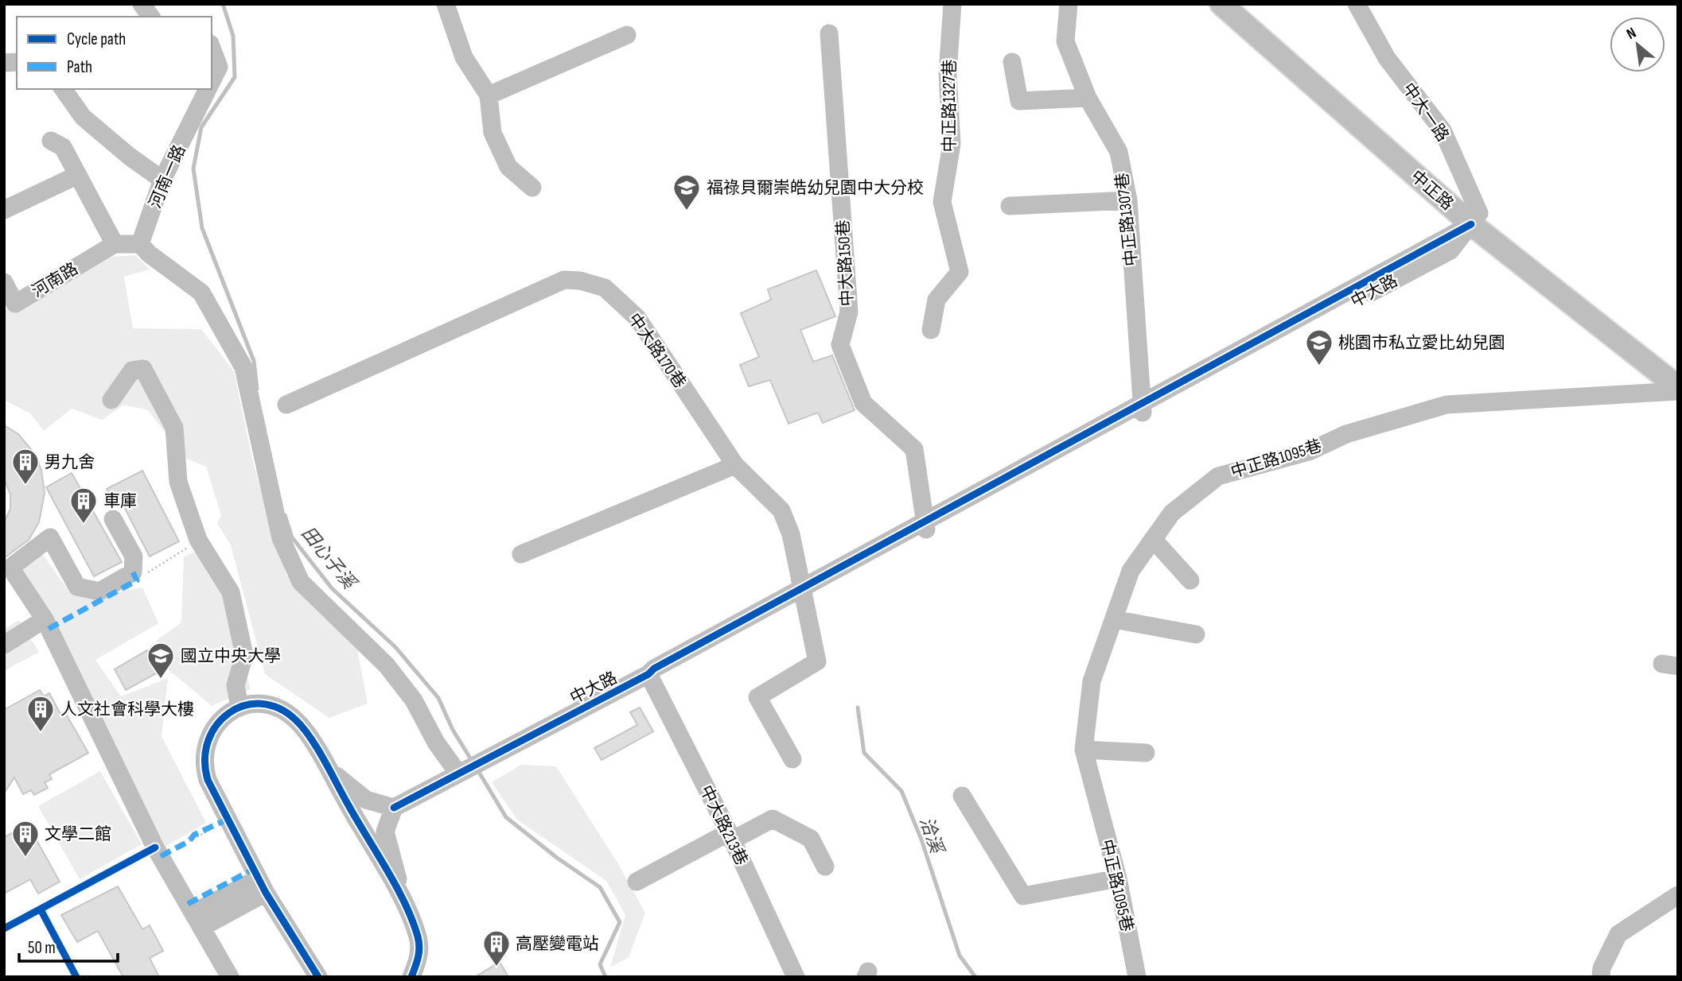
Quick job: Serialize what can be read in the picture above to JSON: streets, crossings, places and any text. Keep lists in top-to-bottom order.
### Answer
{
  "streets": {
    "main road": ["中正路"],
    "street": [
      "中正路1327巷",
      "中大一路",
      "河南一路",
      "中正路1307巷",
      "中大路150巷",
      "河南路",
      "中大路",
      "中大路170巷",
      "中正路1095巷",
      "中大路213巷"
    ]
  },
  "crossings": [
    ["中大一路", "中正路"],
    ["中大一路", "中大路"],
    ["中正路", "中大路"],
    ["中正路1307巷", "中大路"],
    ["中大路150巷", "中大路"],
    ["中大路", "中大路170巷"],
    ["中大路", "中大路213巷"]
  ],
  "water": ["田心子溪", "洽溪"],
  "places": {
    "school or university": ["福祿貝爾崇皓幼兒園中大分校", "桃園市私立愛比幼兒園", "國立中央大學"],
    "building": [
      "男九舍",
      "車庫",
      "人文社會科學大樓",
      "文學二館",
      "高壓變電站"
    ]
  },
  "legend": ["Cycle path", "Path"],
  "scale_bar": "50 m",
  "north": "top left"
}
